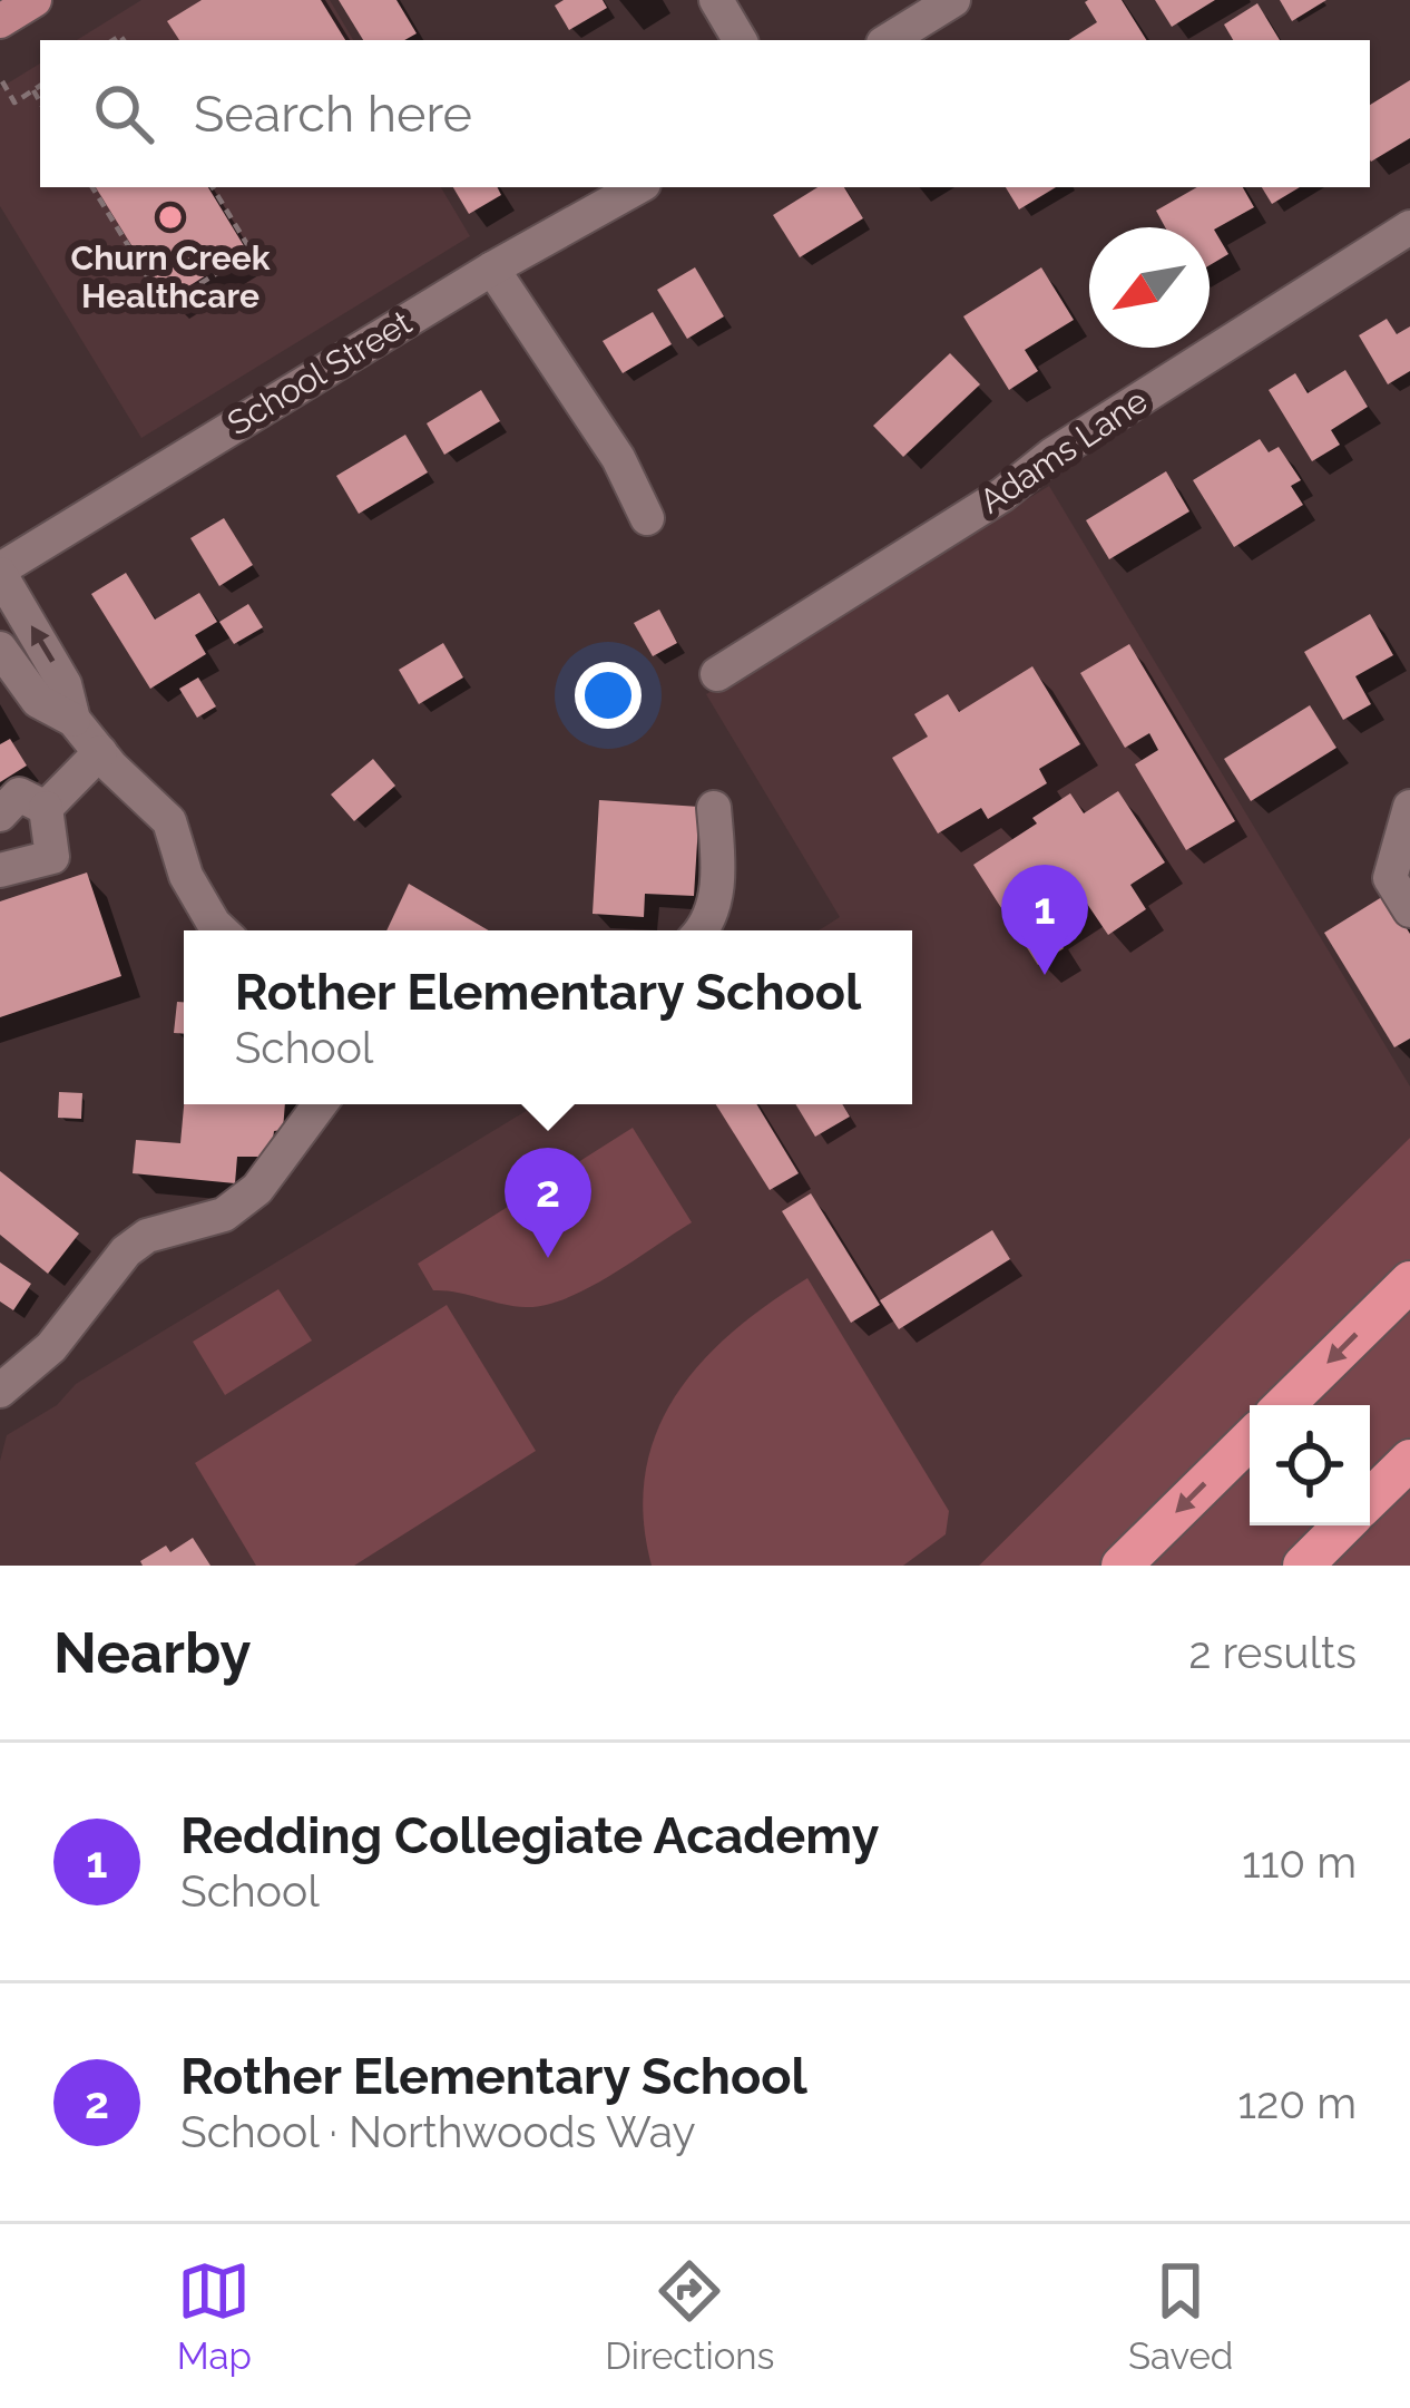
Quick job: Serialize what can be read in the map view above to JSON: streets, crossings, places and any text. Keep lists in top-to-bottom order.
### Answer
{
  "streets": {
    "street": ["School Street", "Adams Lane"]
  },
  "places": ["Churn Creek Healthcare"],
  "north": "bottom left",
  "page": {
    "search": "Search here",
    "pins": ["1", "2"],
    "popup": ["Rother Elementary School", "School"],
    "heading": ["Nearby", "2 results"],
    "list": [
      {
        "mark": "1",
        "name": "Redding Collegiate Academy",
        "note": "School",
        "value": "110 m"
      },
      {
        "mark": "2",
        "name": "Rother Elementary School",
        "note": "School · Northwoods Way",
        "value": "120 m"
      }
    ],
    "nav": ["Map", "Directions", "Saved"]
  }
}
